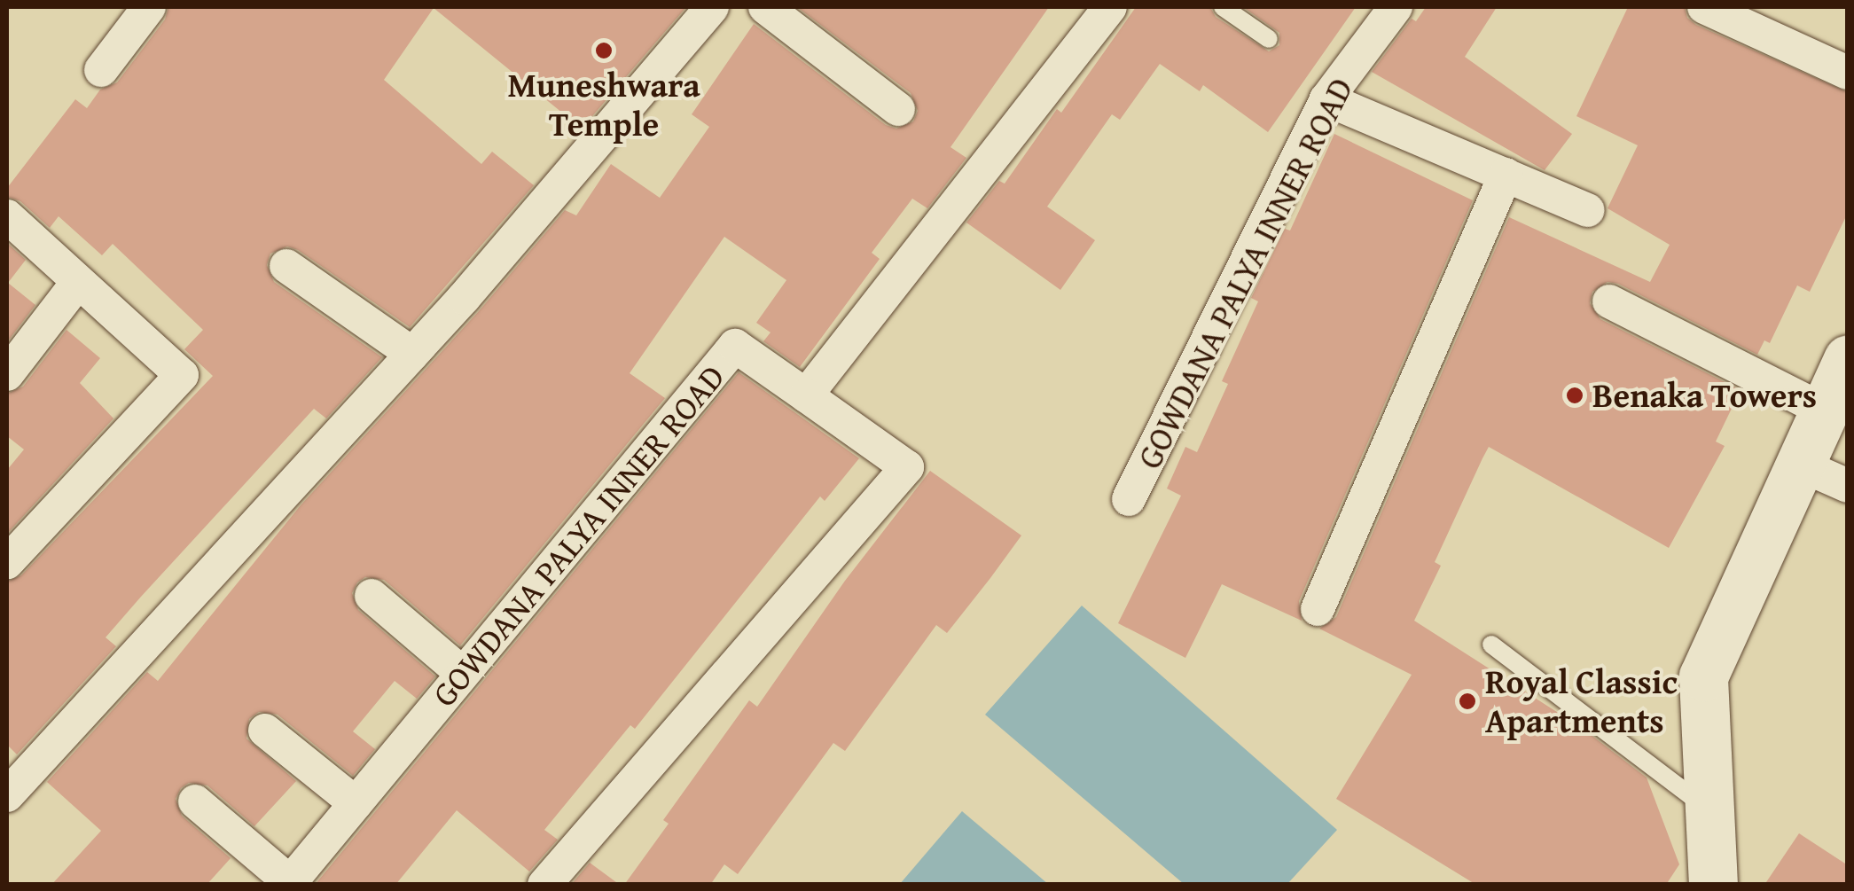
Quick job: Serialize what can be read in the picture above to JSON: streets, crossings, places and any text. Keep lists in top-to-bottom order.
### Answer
{
  "streets": {
    "street": ["GOWDANA PALYA INNER ROAD"]
  },
  "places": ["Muneshwara Temple", "Benaka Towers", "Royal Classic Apartments"]
}
